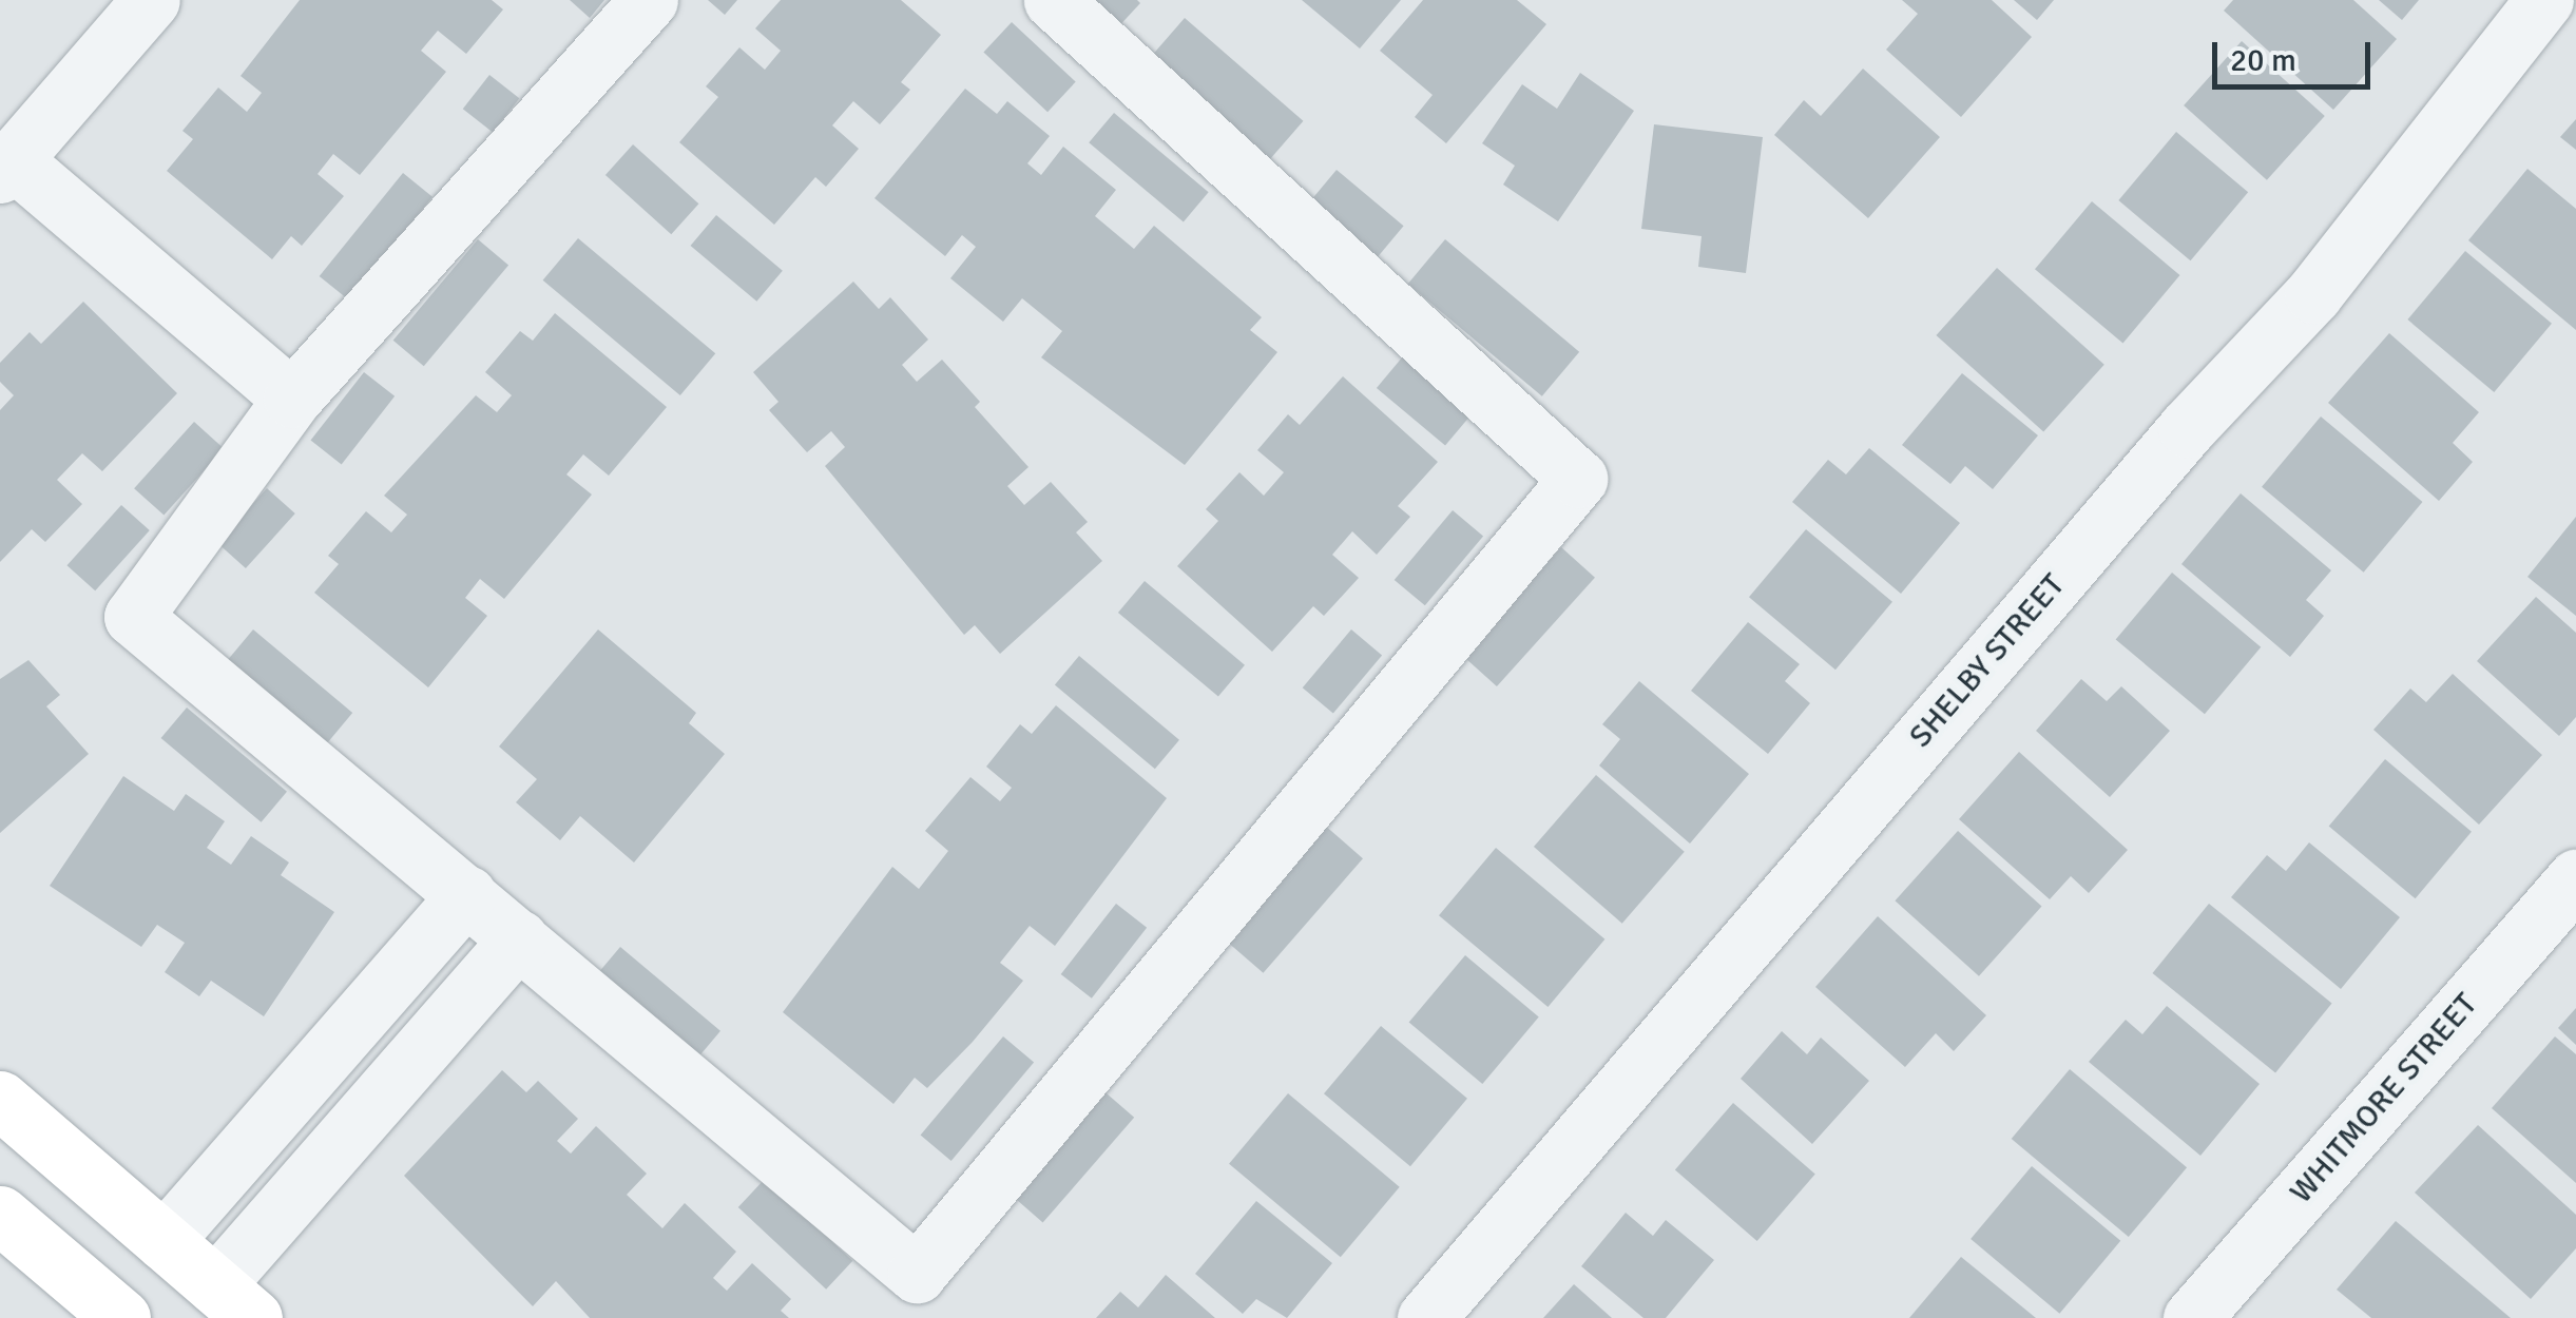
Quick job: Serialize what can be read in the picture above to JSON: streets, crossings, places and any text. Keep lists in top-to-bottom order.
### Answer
{
  "streets": {
    "street": ["SHELBY STREET", "WHITMORE STREET"]
  },
  "scale_bar": "20 m"
}
